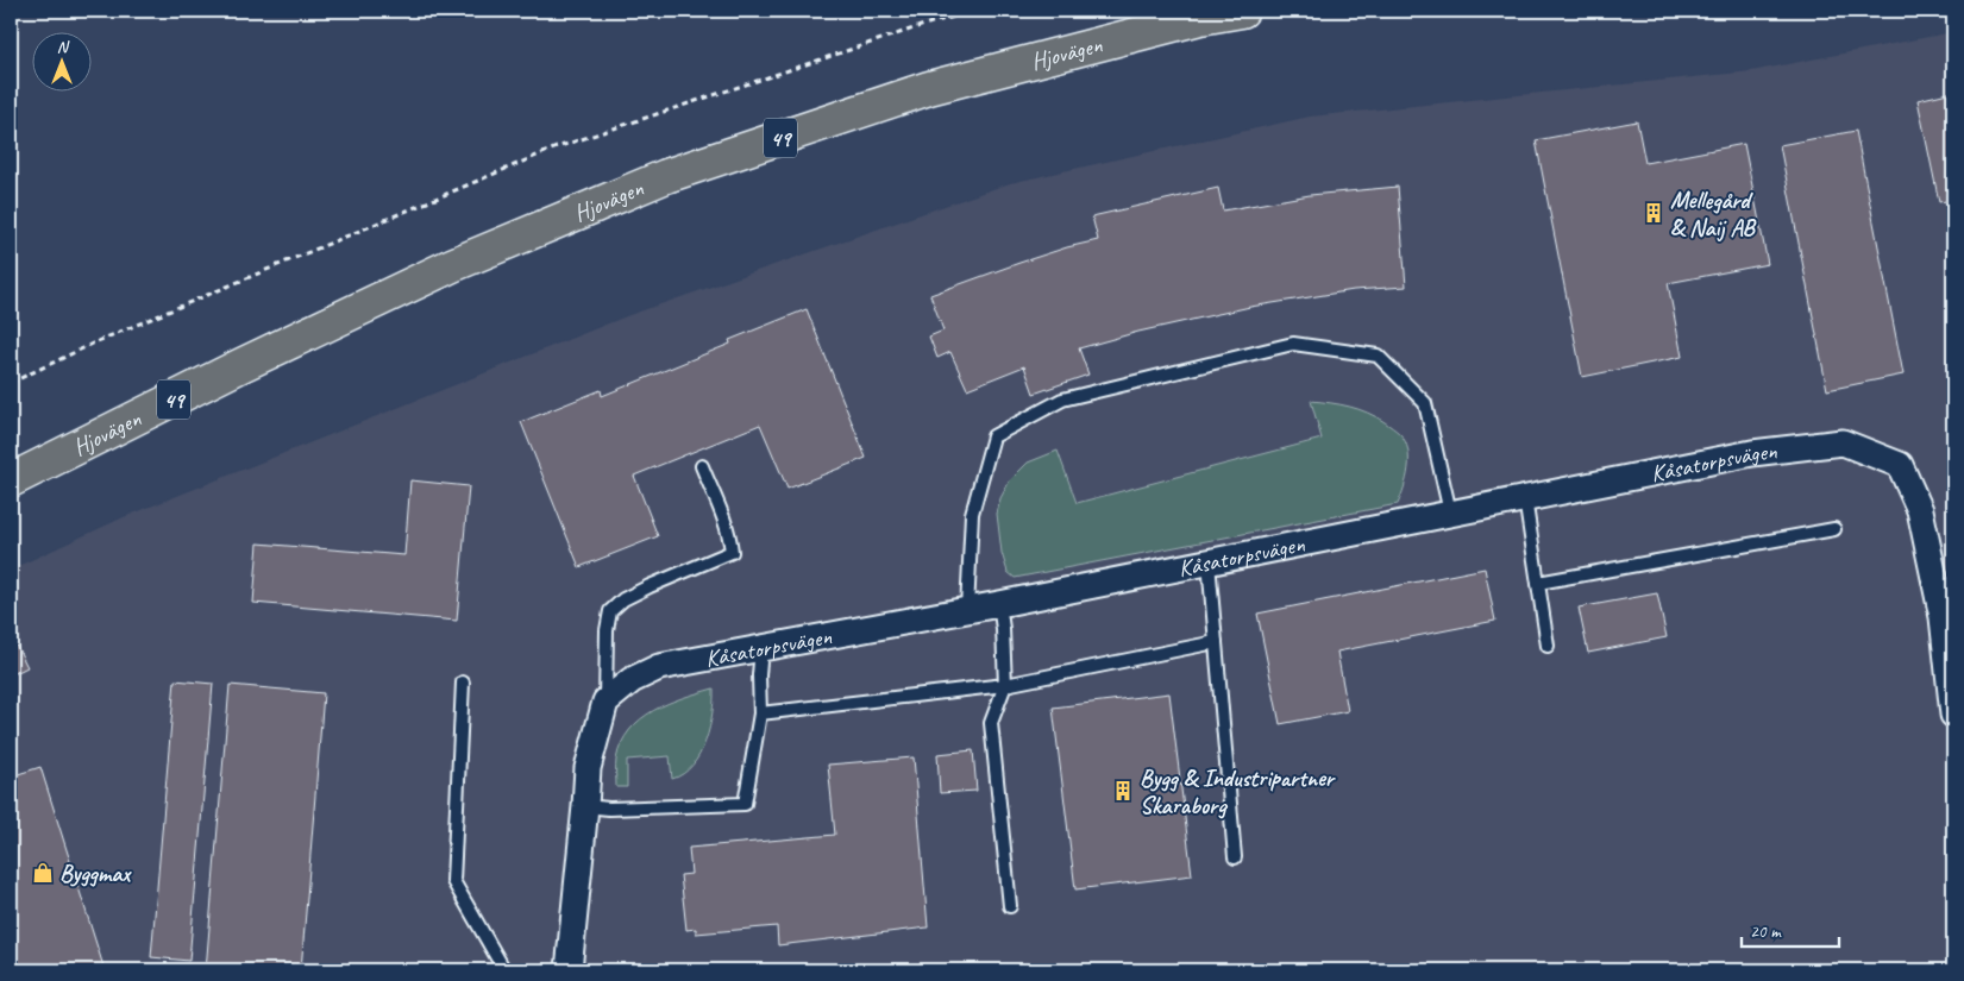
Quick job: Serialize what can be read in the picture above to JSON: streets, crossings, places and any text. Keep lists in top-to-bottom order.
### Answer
{
  "streets": {
    "main road": ["Hjovägen", "49"],
    "street": ["Kåsatorpsvägen"]
  },
  "places": {
    "building": ["Mellegård & Naij AB", "Bygg & Industripartner Skaraborg"],
    "shop": ["Byggmax"]
  },
  "scale_bar": "20 m",
  "north": "top"
}
